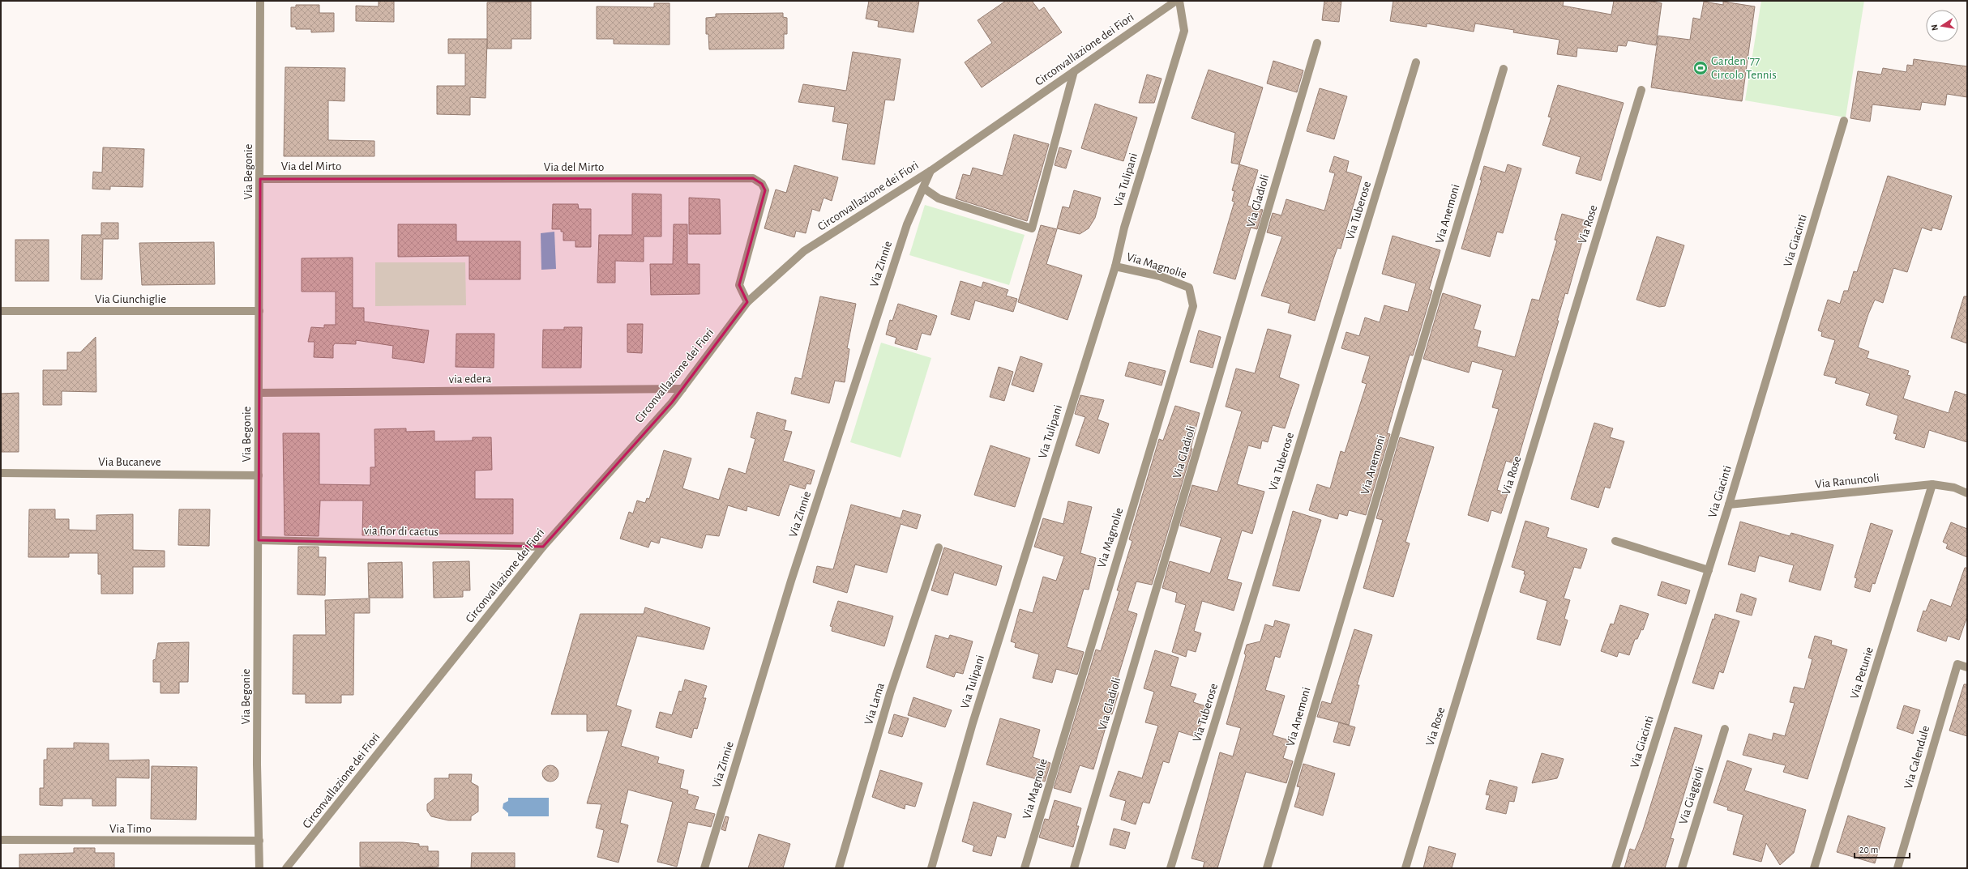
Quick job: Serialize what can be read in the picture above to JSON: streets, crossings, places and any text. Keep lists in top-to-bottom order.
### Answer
{
  "streets": {
    "street": [
      "Circonvallazione dei Fiori",
      "Via del Mirto",
      "Via Begonie",
      "Via Tulipani",
      "Via Gladioli",
      "Via Tuberose",
      "Via Anemoni",
      "Via Rose",
      "Via Giacinti",
      "Via Zinnie",
      "Via Magnolie",
      "Via Giunchiglie",
      "via edera",
      "Via Bucaneve",
      "Via Ranuncoli",
      "via fior di cactus",
      "Via Petunie",
      "Via Lama",
      "Via Calendule",
      "Via Giaggioli",
      "Via Timo"
    ]
  },
  "crossings": [
    ["Circonvallazione dei Fiori", "Via del Mirto"],
    ["Circonvallazione dei Fiori", "Via Zinnie"],
    ["Circonvallazione dei Fiori", "via edera"],
    ["Circonvallazione dei Fiori", "via fior di cactus"],
    ["Via del Mirto", "Via Begonie"],
    ["Via Begonie", "Via Giunchiglie"],
    ["Via Begonie", "via edera"],
    ["Via Begonie", "Via Bucaneve"],
    ["Via Begonie", "via fior di cactus"],
    ["Via Begonie", "Via Timo"],
    ["Via Tulipani", "Via Magnolie"],
    ["Via Giacinti", "Via Ranuncoli"],
    ["Via Ranuncoli", "Via Petunie"]
  ],
  "places": {
    "sports": ["Garden '77 Circolo Tennis"]
  },
  "scale_bar": "20 m",
  "north": "left"
}
